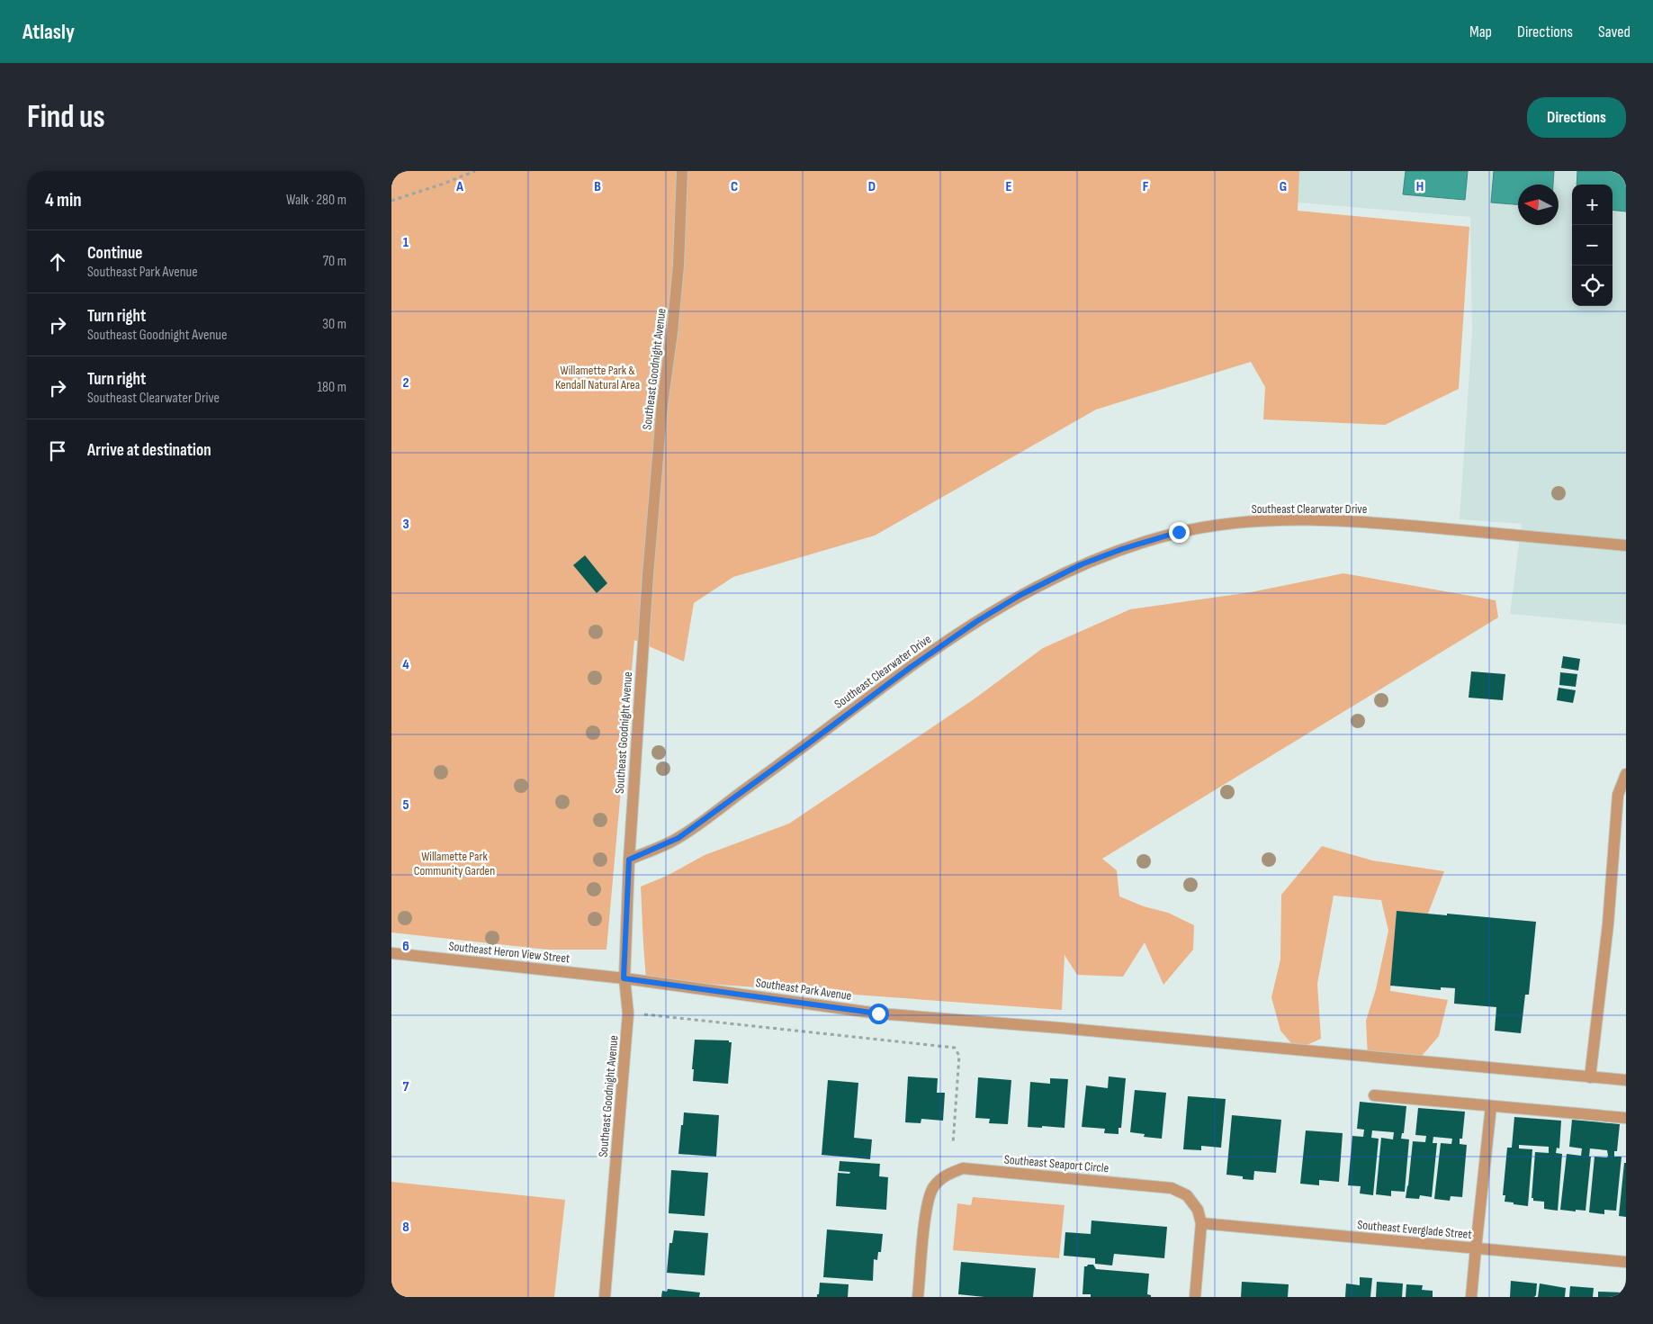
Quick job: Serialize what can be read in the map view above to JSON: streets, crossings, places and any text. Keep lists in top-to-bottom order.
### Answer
{
  "streets": {
    "street": [
      "Southeast Goodnight Avenue",
      "Southeast Clearwater Drive",
      "Southeast Heron View Street",
      "Southeast Park Avenue",
      "Southeast Seaport Circle",
      "Southeast Everglade Street"
    ]
  },
  "crossings": [
    ["Southeast Goodnight Avenue", "Southeast Clearwater Drive"],
    ["Southeast Goodnight Avenue", "Southeast Heron View Street"],
    ["Southeast Goodnight Avenue", "Southeast Park Avenue"],
    ["Southeast Heron View Street", "Southeast Park Avenue"],
    ["Southeast Seaport Circle", "Southeast Everglade Street"]
  ],
  "parks": ["Willamette Park & Kendall Natural Area", "Willamette Park Community Garden"],
  "north": "left",
  "page": {
    "header": "Atlasly",
    "nav": ["Map", "Directions", "Saved"],
    "buttons": "Directions",
    "title": "Find us",
    "heading": ["4 min", "Walk · 280 m"],
    "map_buttons": ["+", "−"],
    "list": [
      ["Continue", "Southeast Park Avenue", "70 m"],
      ["Turn right", "Southeast Goodnight Avenue", "30 m"],
      ["Turn right", "Southeast Clearwater Drive", "180 m"],
      "Arrive at destination"
    ]
  },
  "grid": {
    "columns": [
      "A",
      "B",
      "C",
      "D",
      "E",
      "F",
      "G",
      "H"
    ],
    "rows": [
      "1",
      "2",
      "3",
      "4",
      "5",
      "6",
      "7",
      "8"
    ]
  }
}
